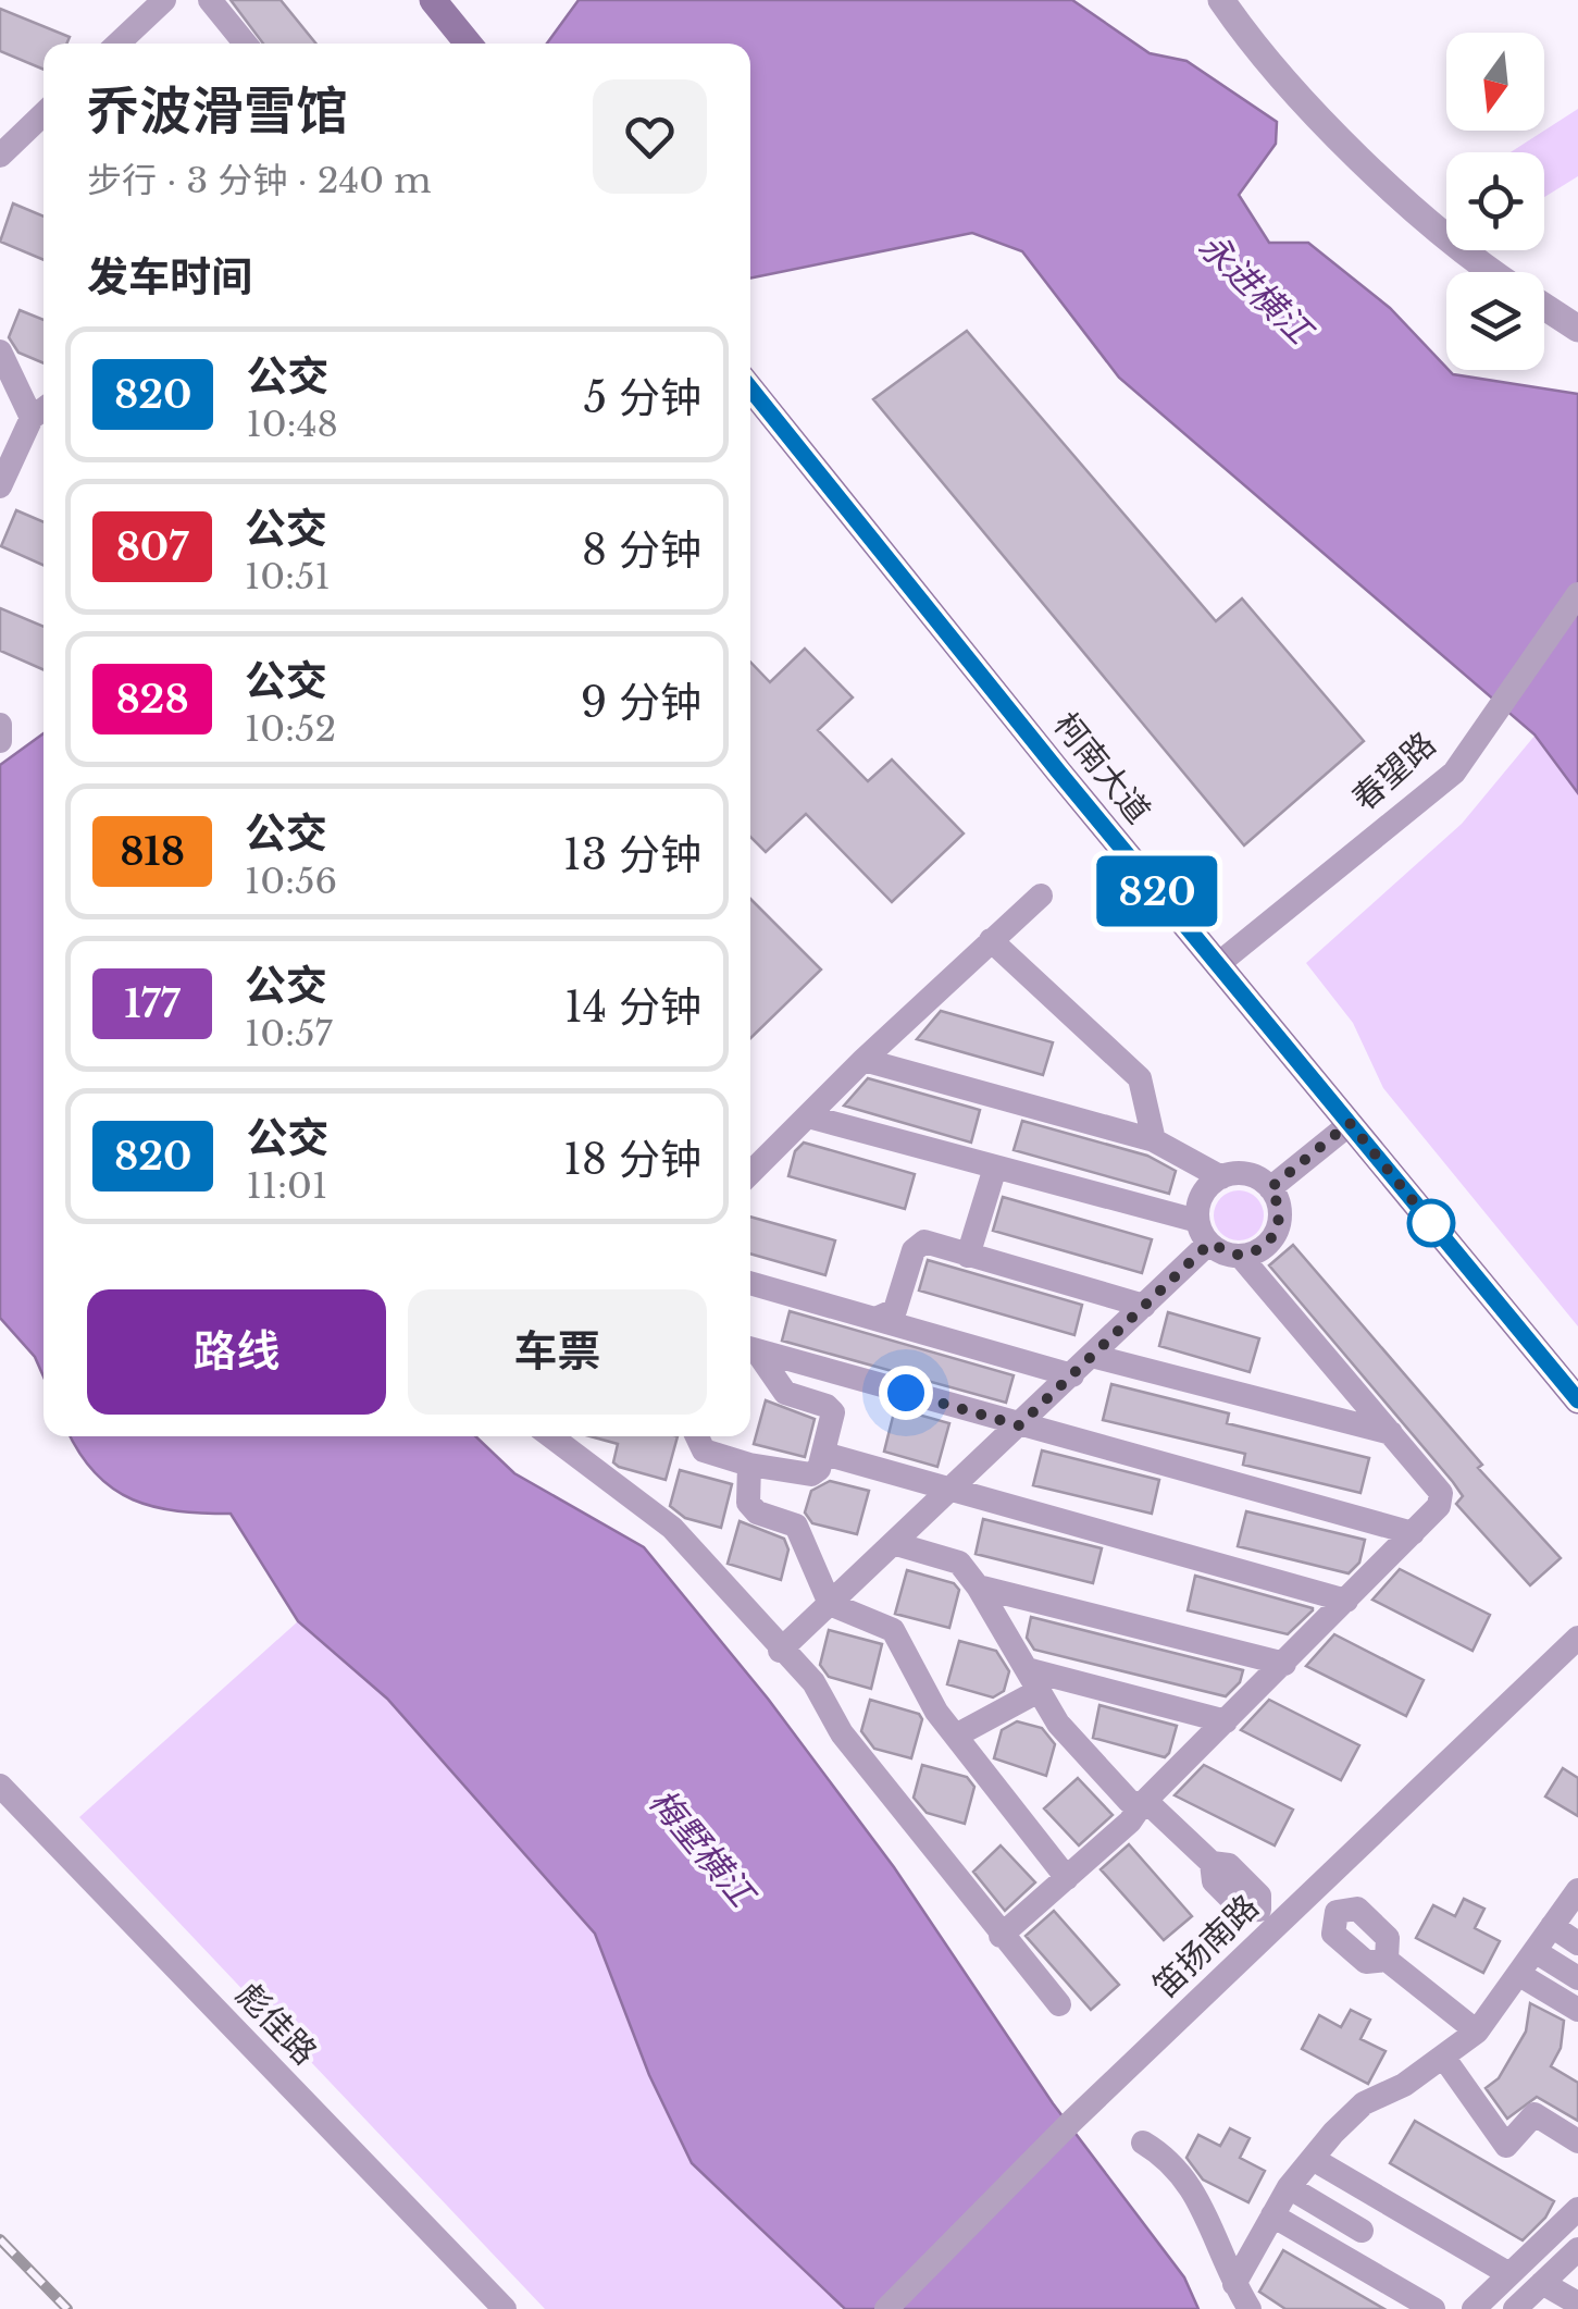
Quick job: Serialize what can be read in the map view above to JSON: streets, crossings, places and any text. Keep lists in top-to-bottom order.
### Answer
{
  "streets": {
    "main road": ["柯南大道"],
    "street": ["春望路", "笛扬南路", "彪佳路"]
  },
  "crossings": [
    ["柯南大道", "春望路"]
  ],
  "water": ["永进横江", "梅墅横江"],
  "lines": ["bus line 820"],
  "north": "bottom",
  "page": {
    "on_map": "820",
    "heading": [
      ["乔波滑雪馆", "步行 · 3 分钟 · 240 m"],
      "发车时间"
    ],
    "list": [
      {
        "mark": "820",
        "name": "公交",
        "note": "10:48",
        "value": "5 分钟"
      },
      {
        "mark": "807",
        "name": "公交",
        "note": "10:51",
        "value": "8 分钟"
      },
      {
        "mark": "828",
        "name": "公交",
        "note": "10:52",
        "value": "9 分钟"
      },
      {
        "mark": "818",
        "name": "公交",
        "note": "10:56",
        "value": "13 分钟"
      },
      {
        "mark": "177",
        "name": "公交",
        "note": "10:57",
        "value": "14 分钟"
      },
      {
        "mark": "820",
        "name": "公交",
        "note": "11:01",
        "value": "18 分钟"
      }
    ],
    "buttons": ["路线", "车票"]
  }
}
